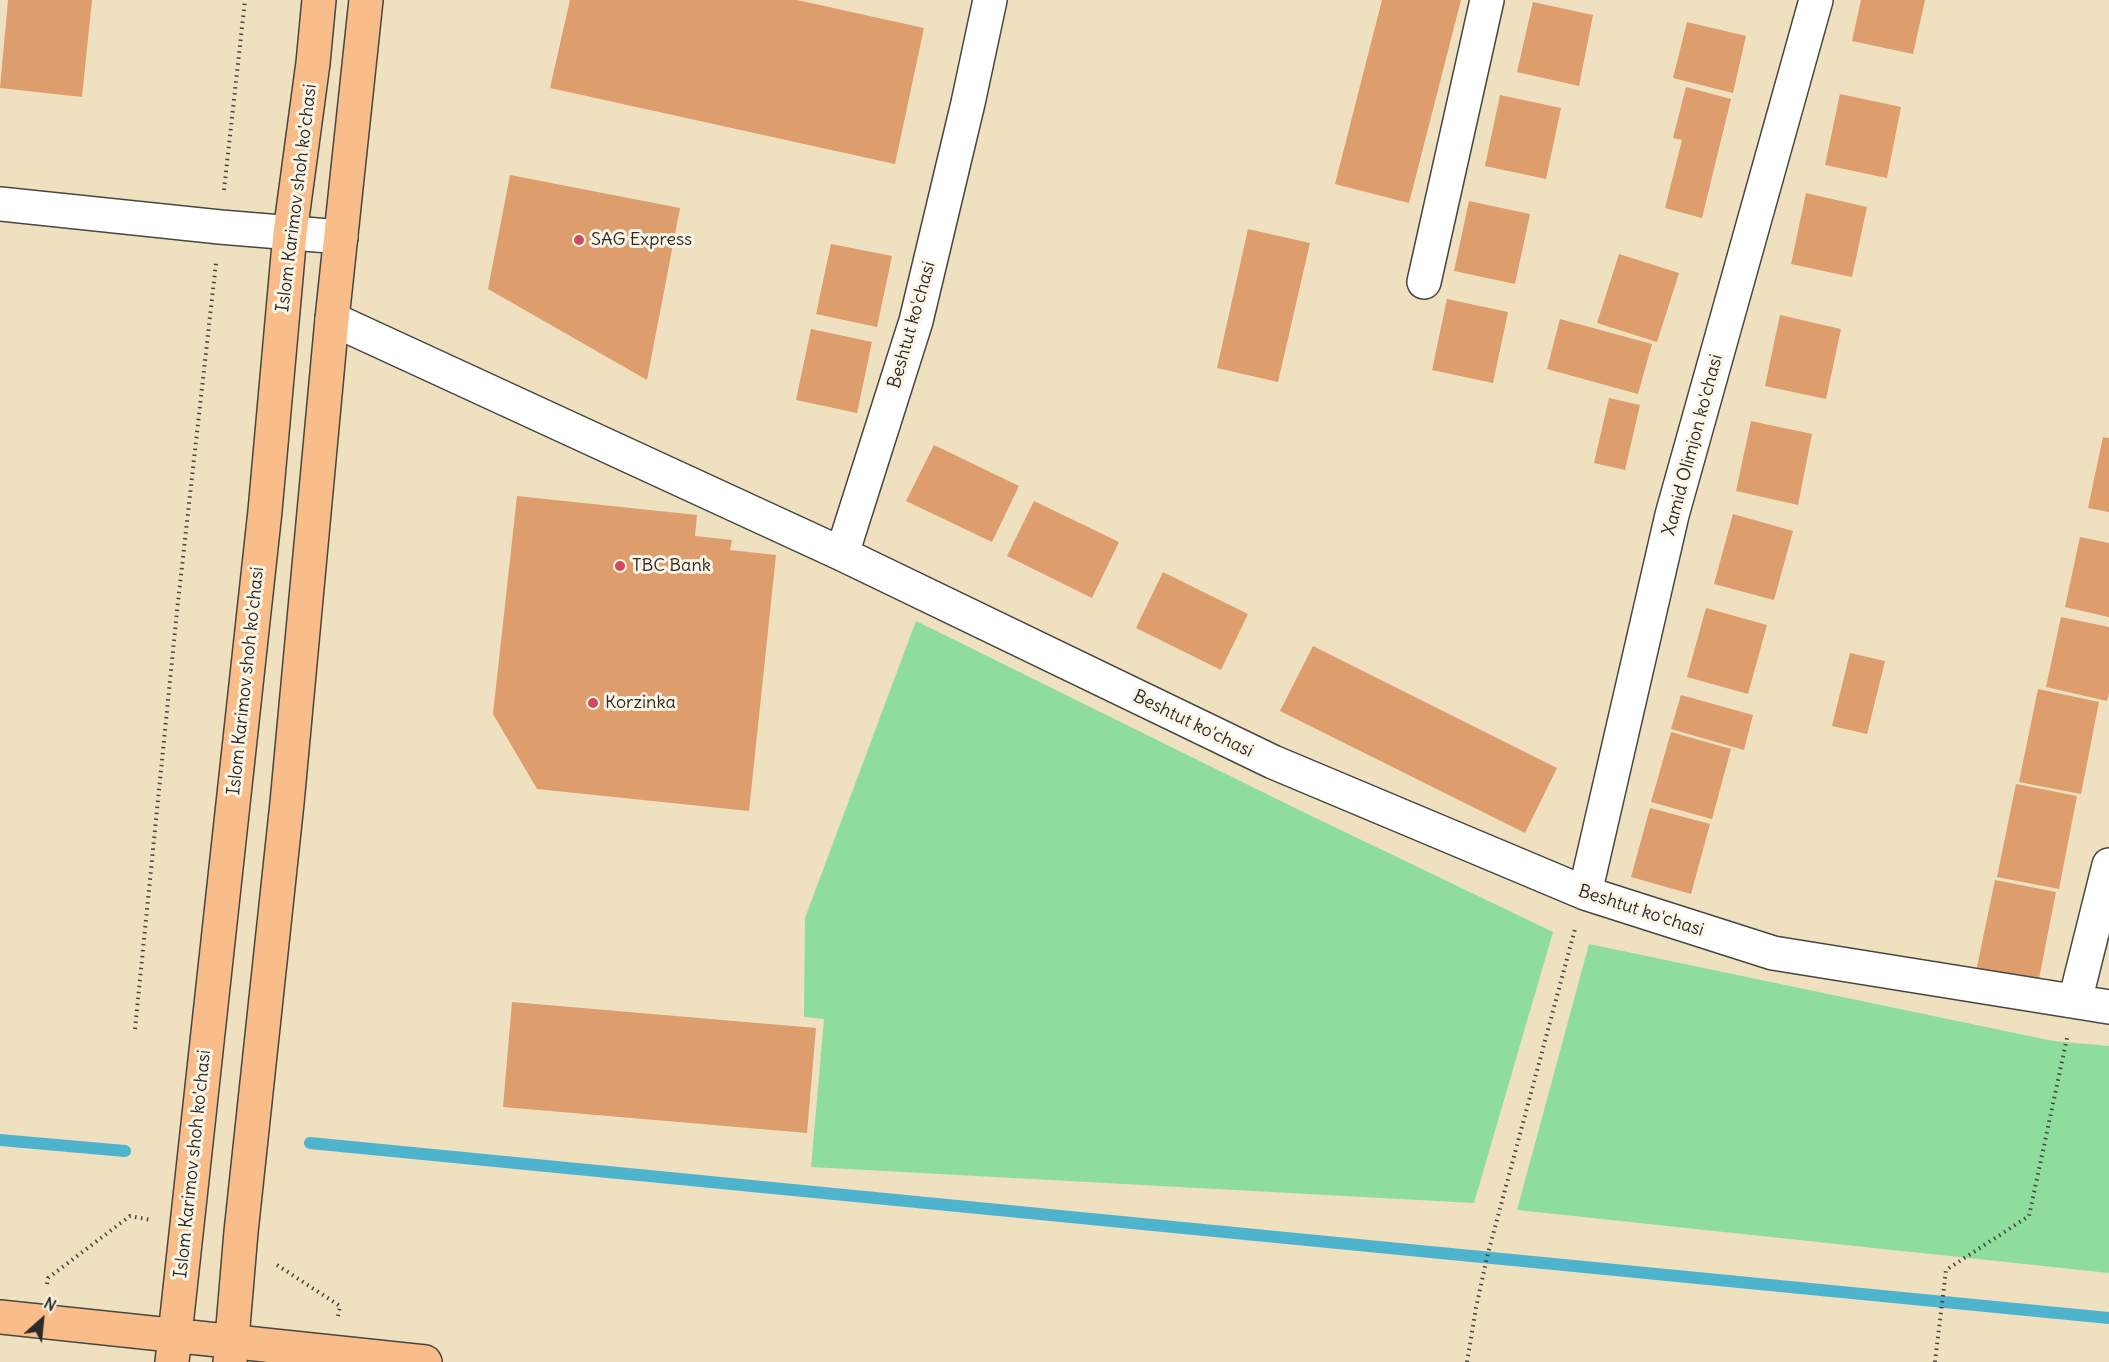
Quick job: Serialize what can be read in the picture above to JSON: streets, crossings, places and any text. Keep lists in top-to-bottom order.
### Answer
{
  "streets": {
    "main road": ["Islom Karimov shoh ko'chasi"],
    "street": ["Beshtut ko'chasi", "Xamid Olimjon ko'chasi"]
  },
  "crossings": [
    ["Beshtut ko'chasi", "Xamid Olimjon ko'chasi"]
  ],
  "places": ["SAG Express", "TBC Bank", "Korzinka"],
  "north": "top right"
}
